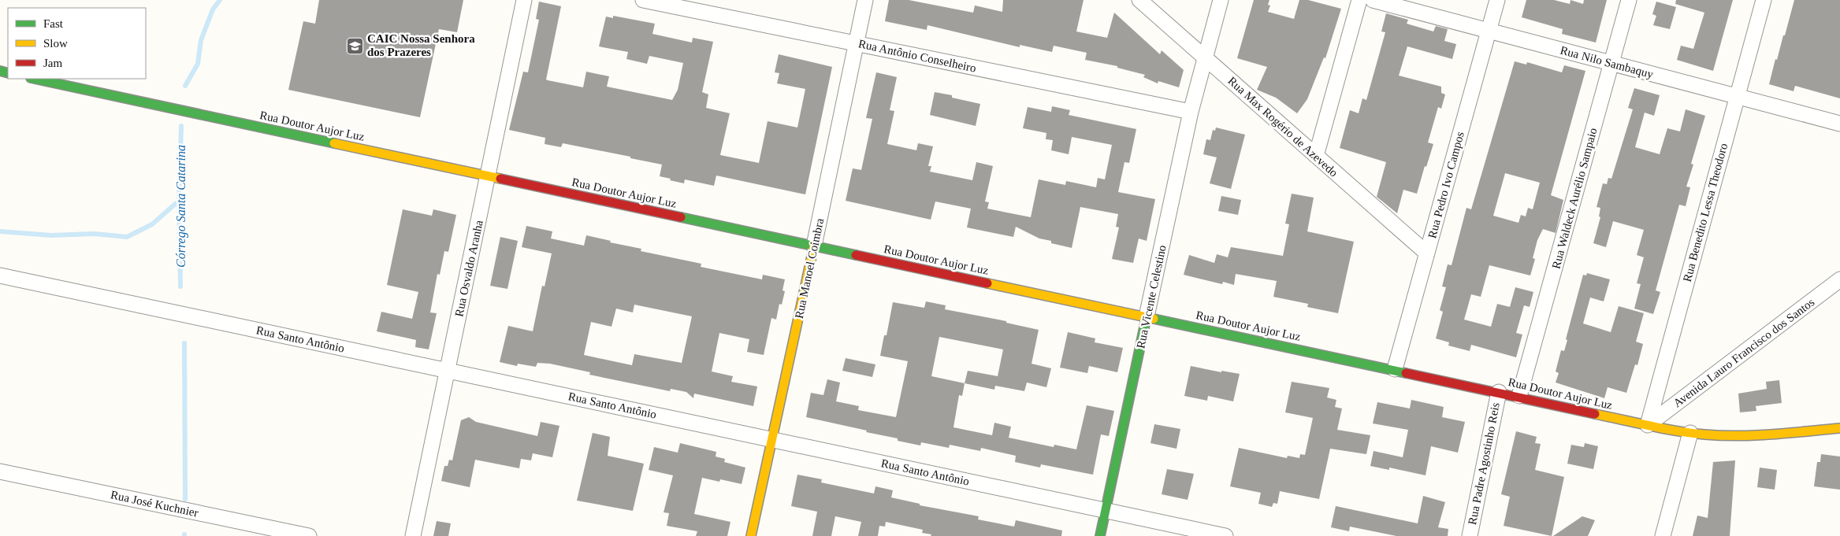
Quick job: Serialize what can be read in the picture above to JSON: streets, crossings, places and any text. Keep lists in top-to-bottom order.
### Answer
{
  "streets": {
    "street": [
      "Rua Antônio Conselheiro",
      "Rua Nilo Sambaquy",
      "Rua Doutor Aujor Luz",
      "Rua Max Rogério de Azevedo",
      "Rua Pedro Ivo Campos",
      "Rua Waldeck Aurélio Sampaio",
      "Rua Benedito Lessa Theodoro",
      "Rua Osvaldo Aranha",
      "Rua Manoel Coimbra",
      "Rua Vicente Celestino",
      "Rua Santo Antônio",
      "Avenida Lauro Francisco dos Santos",
      "Rua Padre Agostinho Reis",
      "Rua José Kuchnier"
    ]
  },
  "crossings": [
    ["Rua Antônio Conselheiro", "Rua Manoel Coimbra"],
    ["Rua Antônio Conselheiro", "Rua Vicente Celestino"],
    ["Rua Nilo Sambaquy", "Rua Pedro Ivo Campos"],
    ["Rua Nilo Sambaquy", "Rua Waldeck Aurélio Sampaio"],
    ["Rua Nilo Sambaquy", "Rua Benedito Lessa Theodoro"],
    ["Rua Doutor Aujor Luz", "Rua Pedro Ivo Campos"],
    ["Rua Doutor Aujor Luz", "Rua Waldeck Aurélio Sampaio"],
    ["Rua Doutor Aujor Luz", "Rua Benedito Lessa Theodoro"],
    ["Rua Doutor Aujor Luz", "Rua Osvaldo Aranha"],
    ["Rua Doutor Aujor Luz", "Rua Manoel Coimbra"],
    ["Rua Doutor Aujor Luz", "Rua Vicente Celestino"],
    ["Rua Doutor Aujor Luz", "Avenida Lauro Francisco dos Santos"],
    ["Rua Doutor Aujor Luz", "Rua Padre Agostinho Reis"],
    ["Rua Max Rogério de Azevedo", "Rua Pedro Ivo Campos"],
    ["Rua Max Rogério de Azevedo", "Rua Vicente Celestino"],
    ["Rua Benedito Lessa Theodoro", "Avenida Lauro Francisco dos Santos"],
    ["Rua Osvaldo Aranha", "Rua Santo Antônio"],
    ["Rua Manoel Coimbra", "Rua Santo Antônio"],
    ["Rua Vicente Celestino", "Rua Santo Antônio"]
  ],
  "water": ["Córrego Santa Catarina"],
  "places": {
    "school or university": ["CAIC Nossa Senhora dos Prazeres"]
  },
  "legend": ["Fast", "Slow", "Jam"]
}
